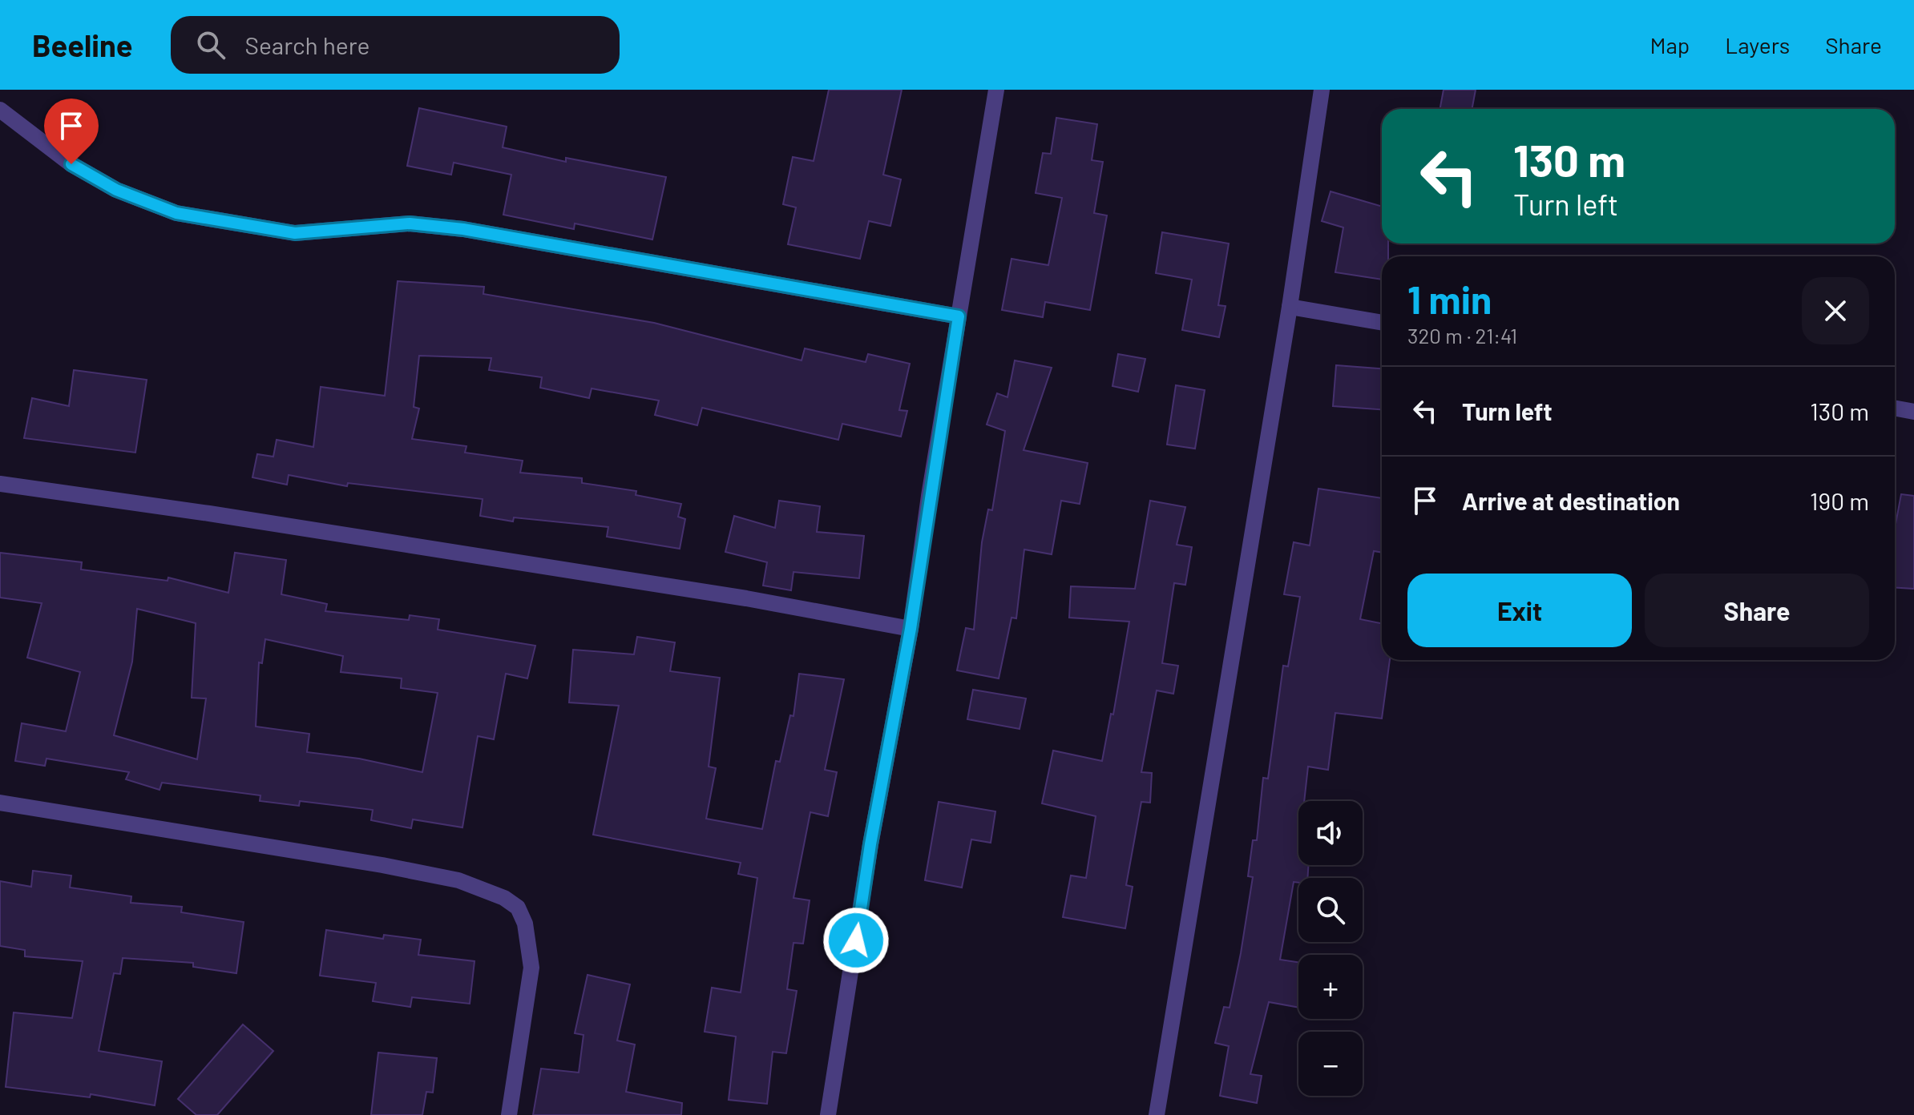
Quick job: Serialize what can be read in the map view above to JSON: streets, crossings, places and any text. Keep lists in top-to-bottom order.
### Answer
{
  "page": {
    "header": "Beeline",
    "search": "Search here",
    "nav": ["Map", "Layers", "Share"],
    "turn": ["130 m", "Turn left"],
    "heading": ["1 min", "320 m · 21:41"],
    "list": [
      {
        "name": "Turn left",
        "value": "130 m"
      },
      {
        "name": "Arrive at destination",
        "value": "190 m"
      }
    ],
    "buttons": ["Exit", "Share"],
    "map_buttons": ["+", "−"]
  }
}
